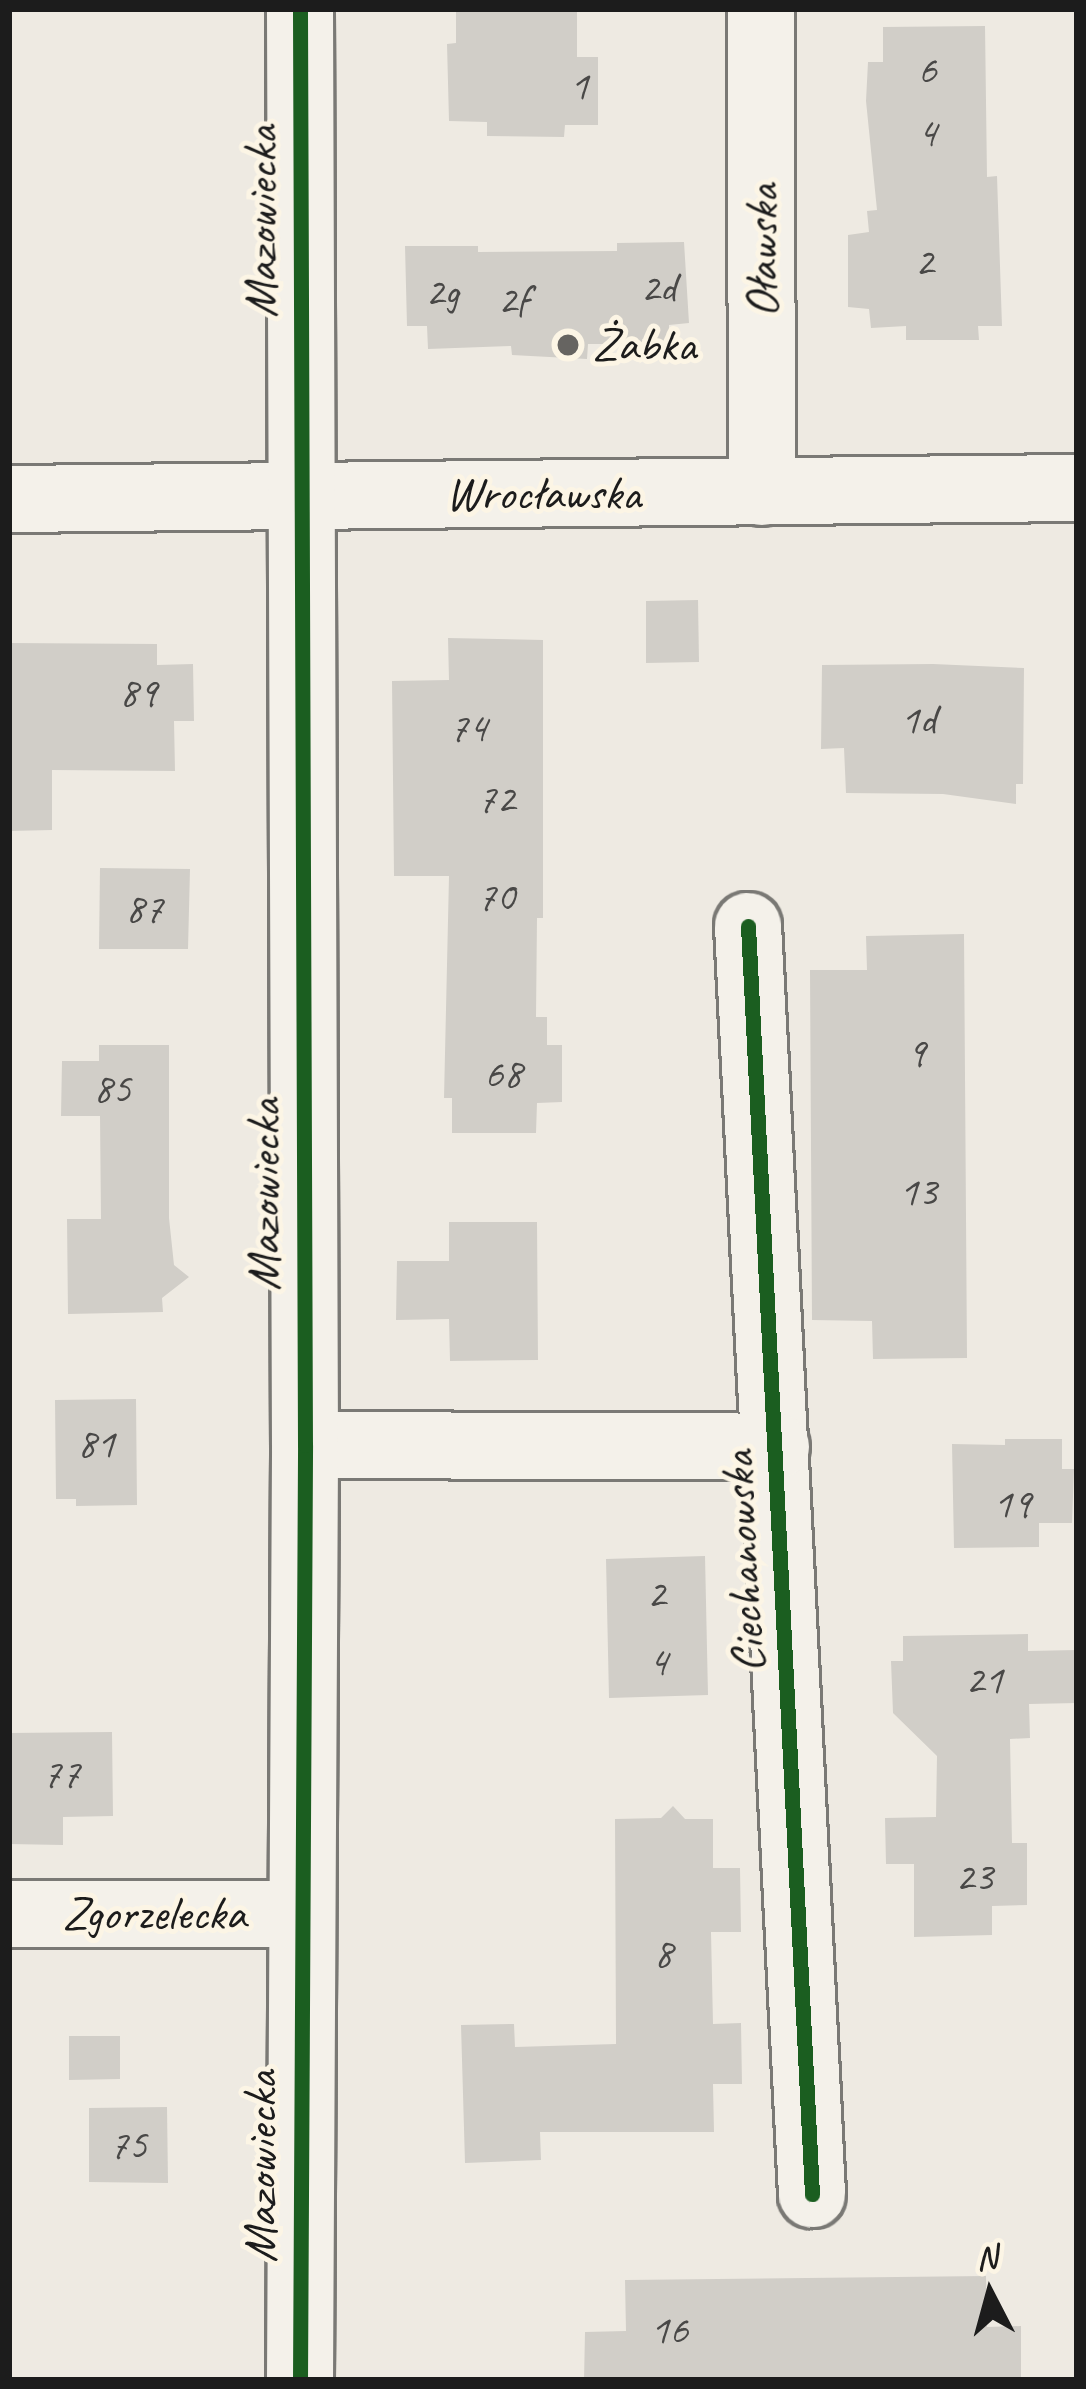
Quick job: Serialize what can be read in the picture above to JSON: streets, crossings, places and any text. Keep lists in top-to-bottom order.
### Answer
{
  "streets": {
    "street": [
      "Mazowiecka",
      "Oławska",
      "Wrocławska",
      "Ciechanowska",
      "Zgorzelecka"
    ]
  },
  "crossings": [
    ["Mazowiecka", "Wrocławska"],
    ["Mazowiecka", "Ciechanowska"],
    ["Mazowiecka", "Zgorzelecka"],
    ["Oławska", "Wrocławska"]
  ],
  "places": ["Żabka"],
  "house_numbers": [
    "6",
    "1",
    "4",
    "2",
    "2d",
    "2g",
    "2f",
    "89",
    "1d",
    "74",
    "72",
    "70",
    "87",
    "9",
    "68",
    "85",
    "13",
    "81",
    "19",
    "2",
    "4",
    "21",
    "77",
    "23",
    "8",
    "75",
    "16"
  ],
  "north": "top"
}
